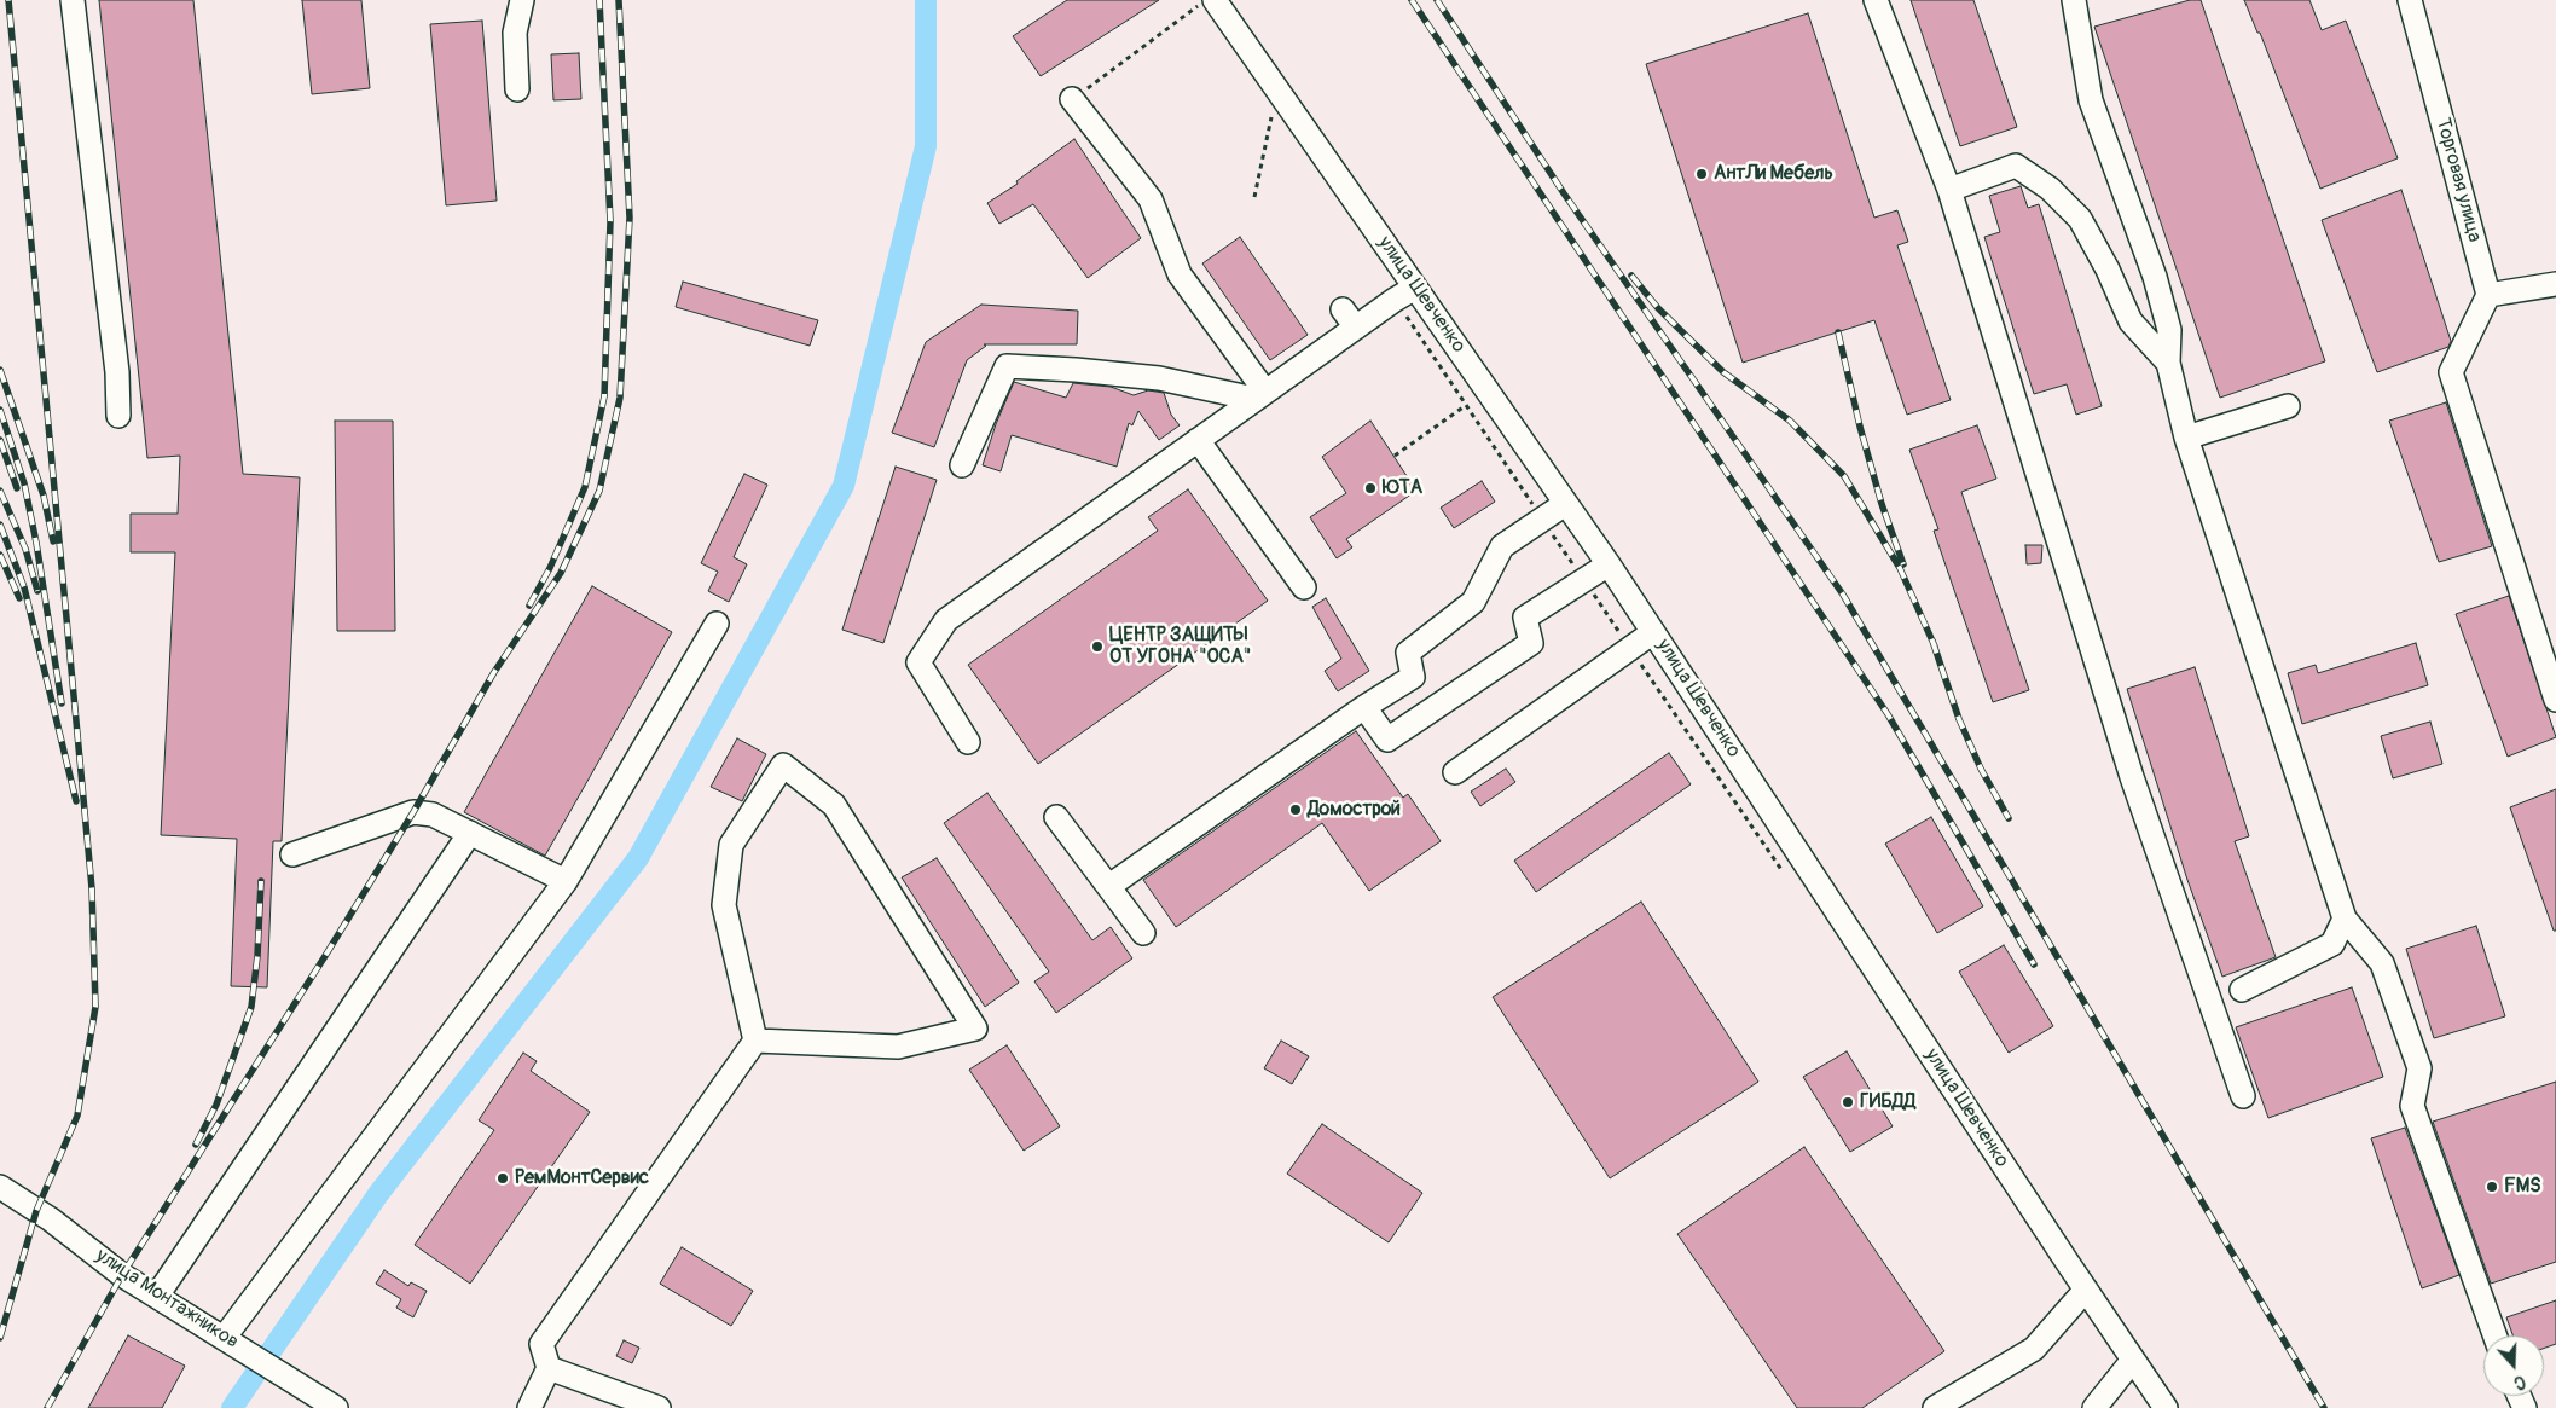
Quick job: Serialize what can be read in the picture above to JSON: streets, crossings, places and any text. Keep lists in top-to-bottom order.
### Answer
{
  "streets": {
    "street": ["Торговая улица", "улица Шевченко", "улица Монтажников"]
  },
  "places": [
    "АнтЛи Мебель",
    "ЮТА",
    "ЦЕНТР ЗАЩИТЫ ОТ УГОНА \"ОСА\"",
    "Домострой",
    "ГИБДД",
    "РемМонтСервис",
    "FMS"
  ],
  "north": "bottom"
}
